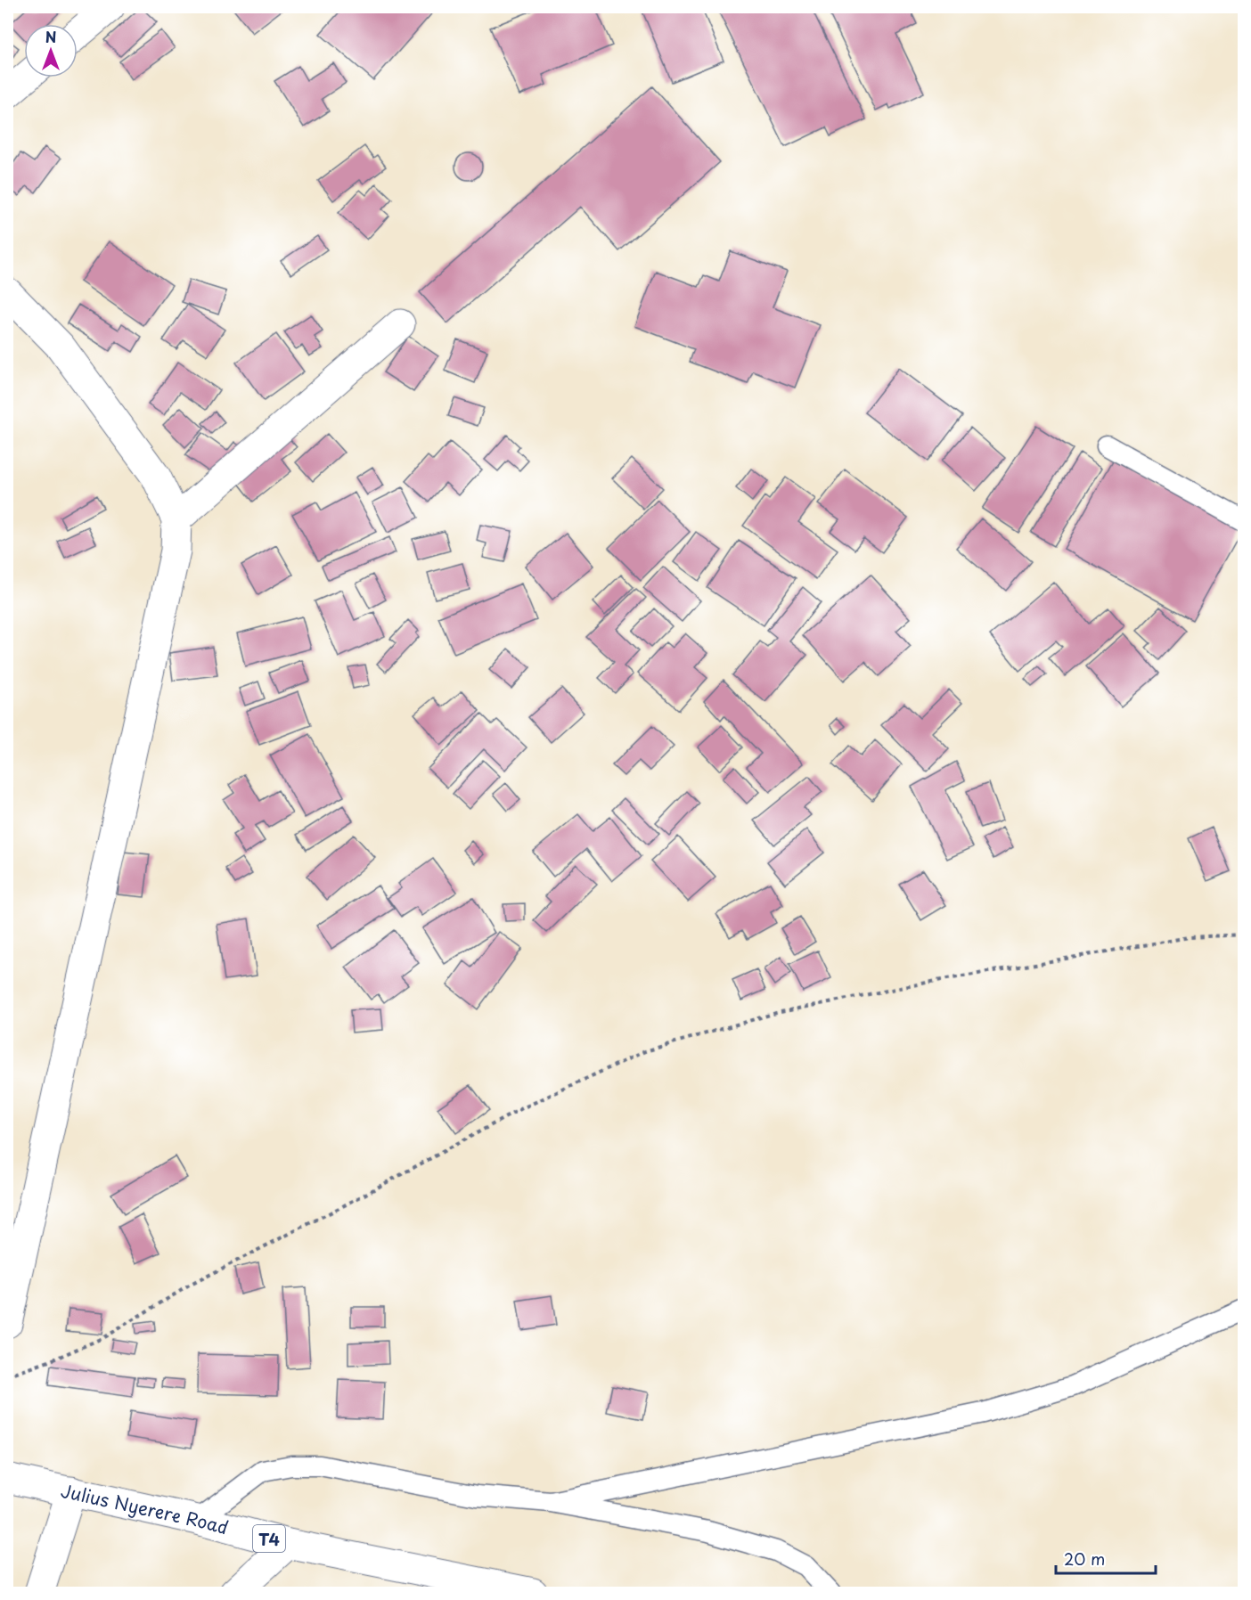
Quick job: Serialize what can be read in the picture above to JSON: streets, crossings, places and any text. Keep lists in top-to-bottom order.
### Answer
{
  "streets": {
    "main road": ["Julius Nyerere Road", "T4"]
  },
  "scale_bar": "20 m",
  "north": "top"
}
